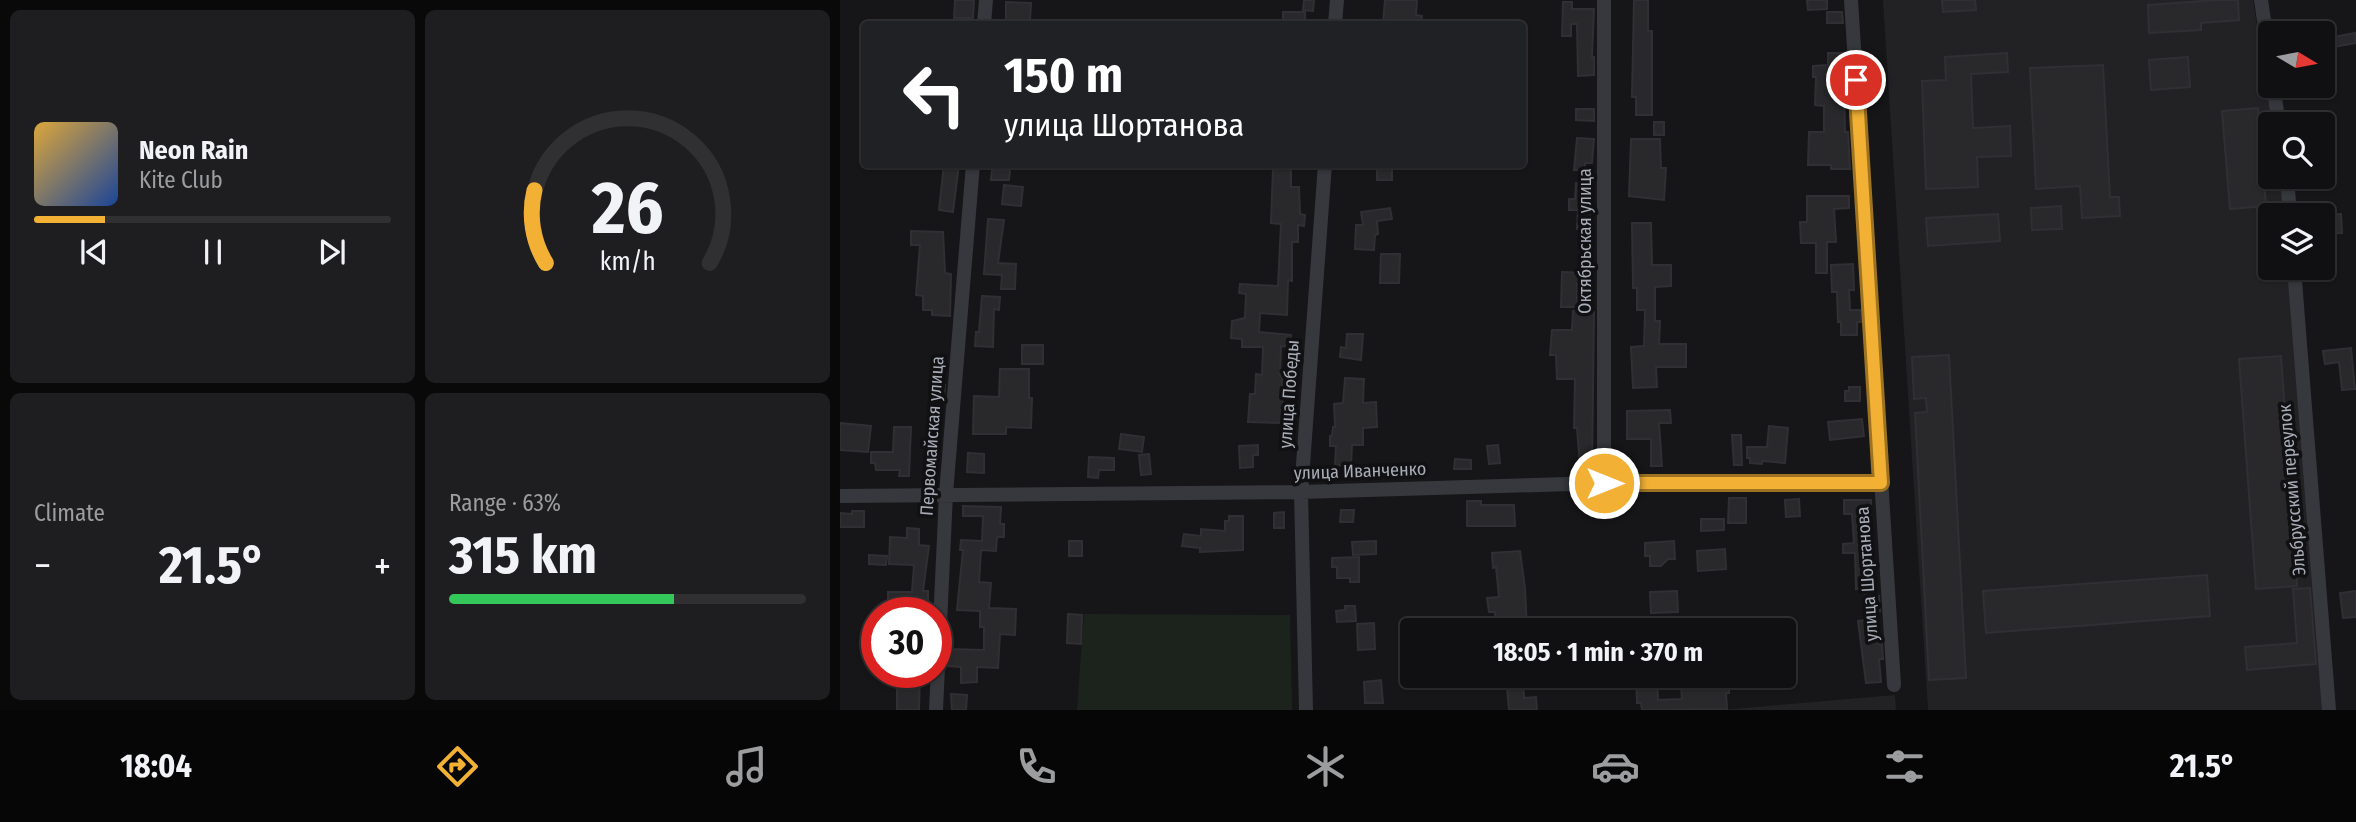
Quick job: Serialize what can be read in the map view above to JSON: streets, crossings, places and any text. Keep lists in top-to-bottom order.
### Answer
{
  "streets": {
    "street": [
      "Октябрьская улица",
      "улица Победы",
      "Первомайская улица",
      "улица Иванченко",
      "Эльбрусский переулок",
      "улица Шортанова"
    ]
  },
  "crossings": [
    ["Октябрьская улица", "улица Иванченко"],
    ["улица Победы", "улица Иванченко"],
    ["Первомайская улица", "улица Иванченко"],
    ["улица Иванченко", "улица Шортанова"]
  ],
  "north": "right",
  "page": {
    "turn": ["150 m", "улица Шортанова"],
    "song": ["Neon Rain", "Kite Club"],
    "tile": [
      "Climate",
      ["Range · 63%", "315 km"]
    ],
    "heat": ["−", "21.5°", "+"],
    "limit": "30",
    "trip": "18:05 · 1 min · 370 m",
    "tabs": ["18:04", "21.5°"],
    "gauge": ["26", "km/h"]
  }
}
